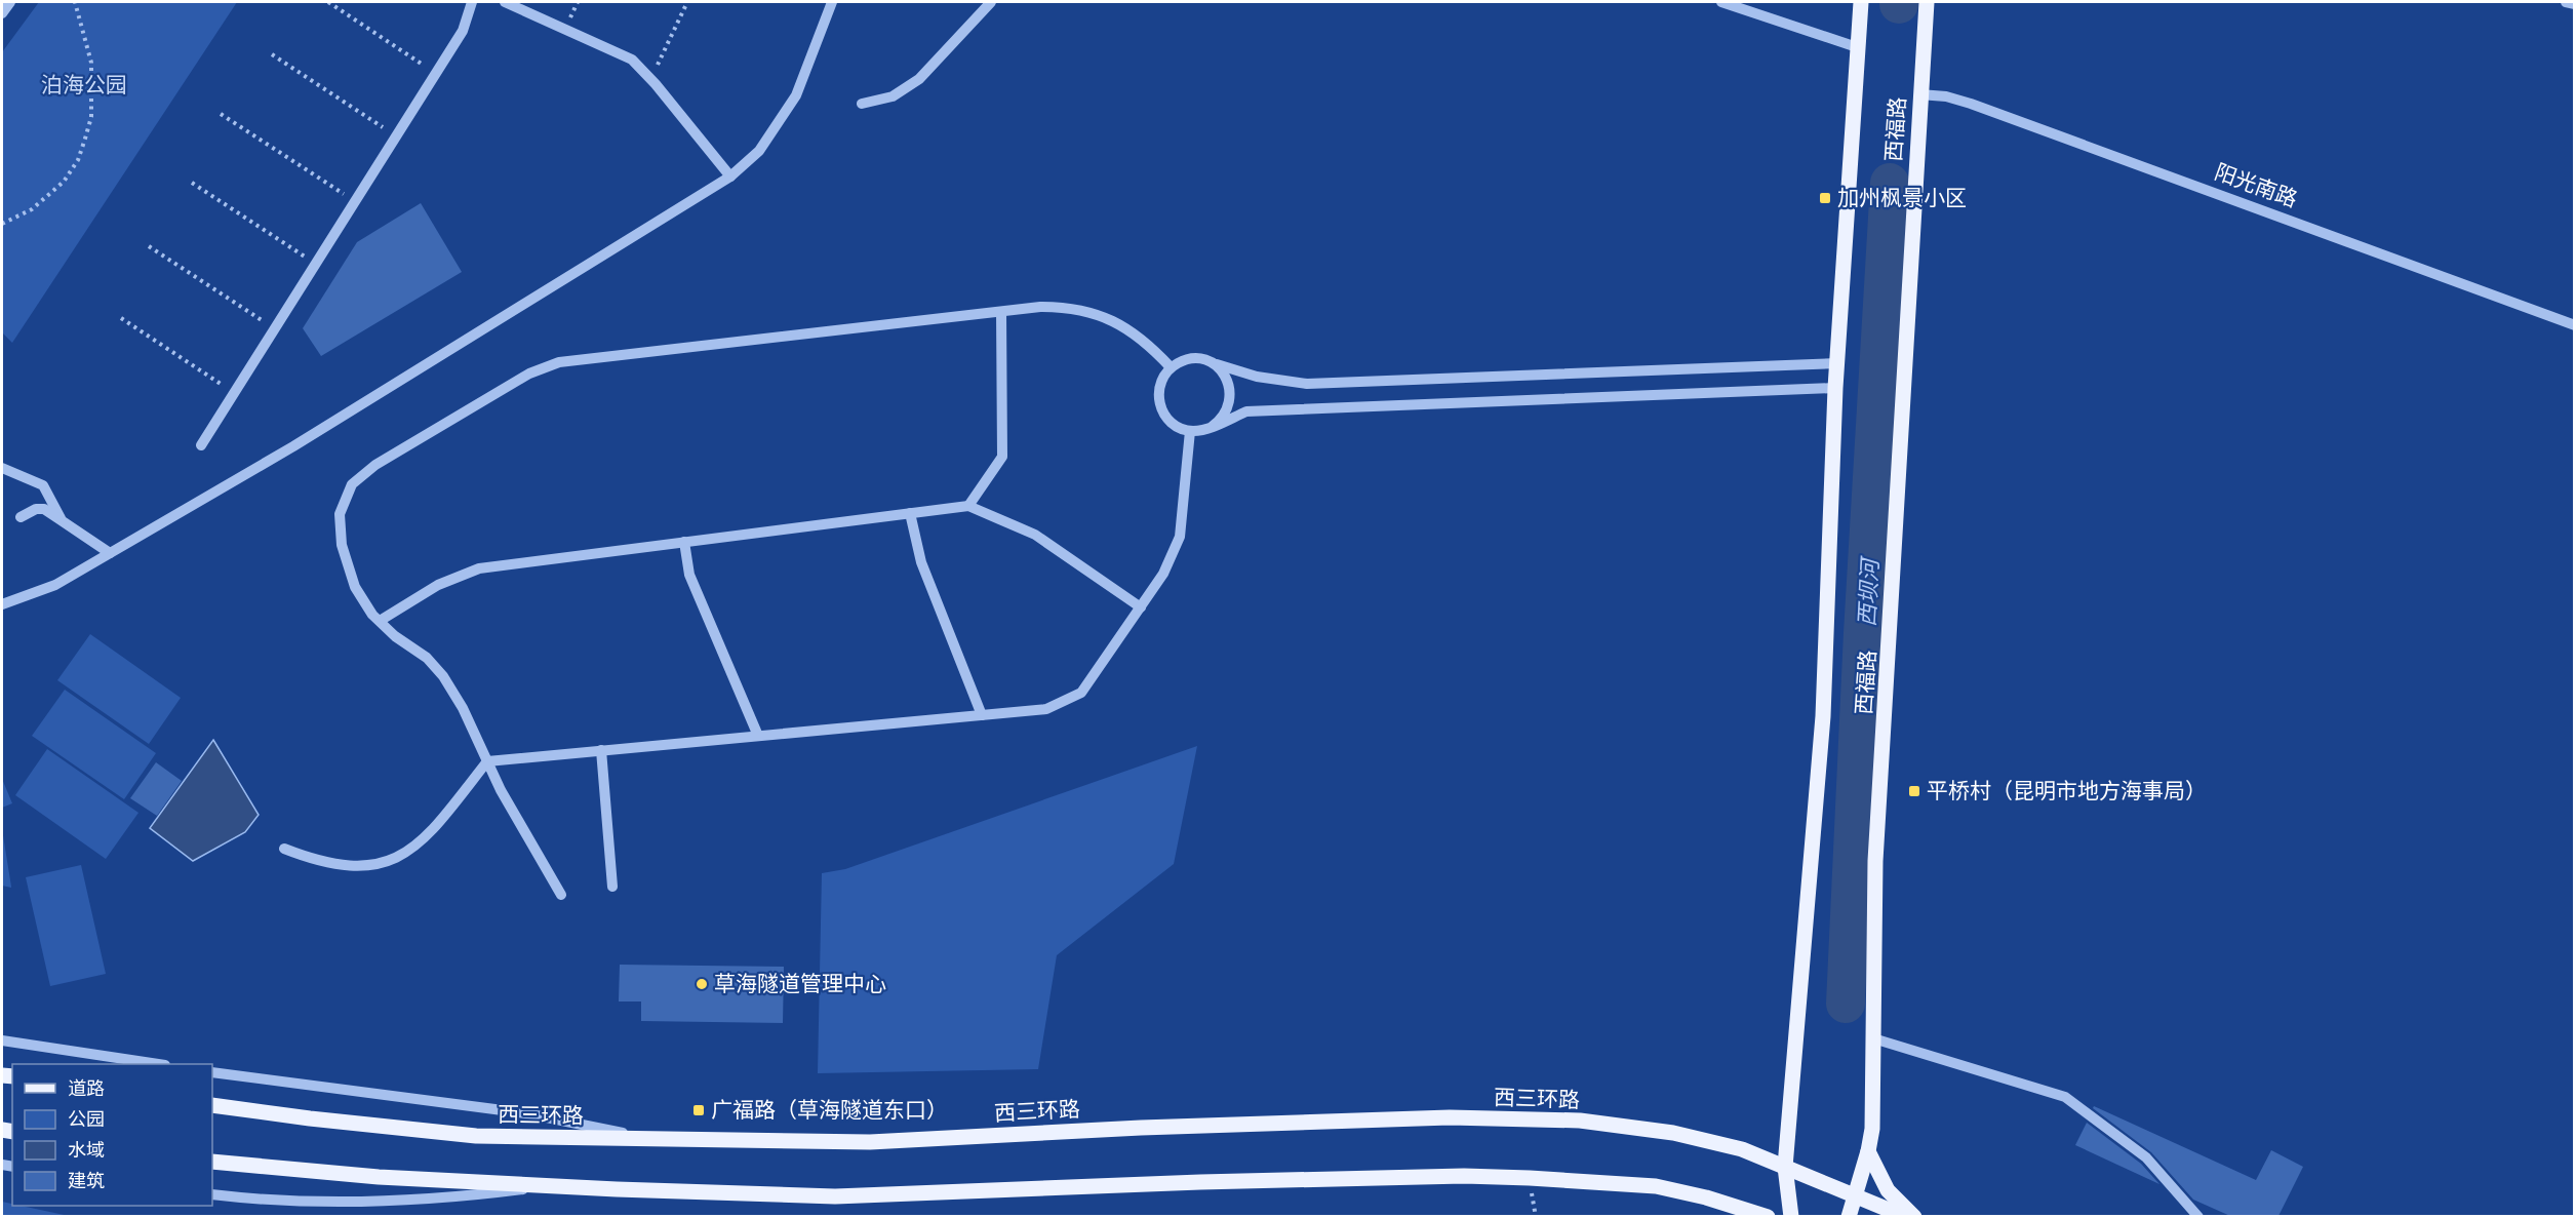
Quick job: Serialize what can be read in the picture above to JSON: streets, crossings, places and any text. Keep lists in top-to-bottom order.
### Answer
{
  "streets": {
    "main road": ["西福路", "西三环路"],
    "street": ["阳光南路"]
  },
  "crossings": [
    ["西福路", "阳光南路"],
    ["西福路", "西三环路"]
  ],
  "water": ["西坝河"],
  "parks": ["泊海公园"],
  "places": {
    "transit": ["加州枫景小区", "平桥村（昆明市地方海事局）", "广福路（草海隧道东口）"],
    "other": ["草海隧道管理中心"]
  },
  "legend": [
    "道路",
    "公园",
    "水域",
    "建筑"
  ]
}
